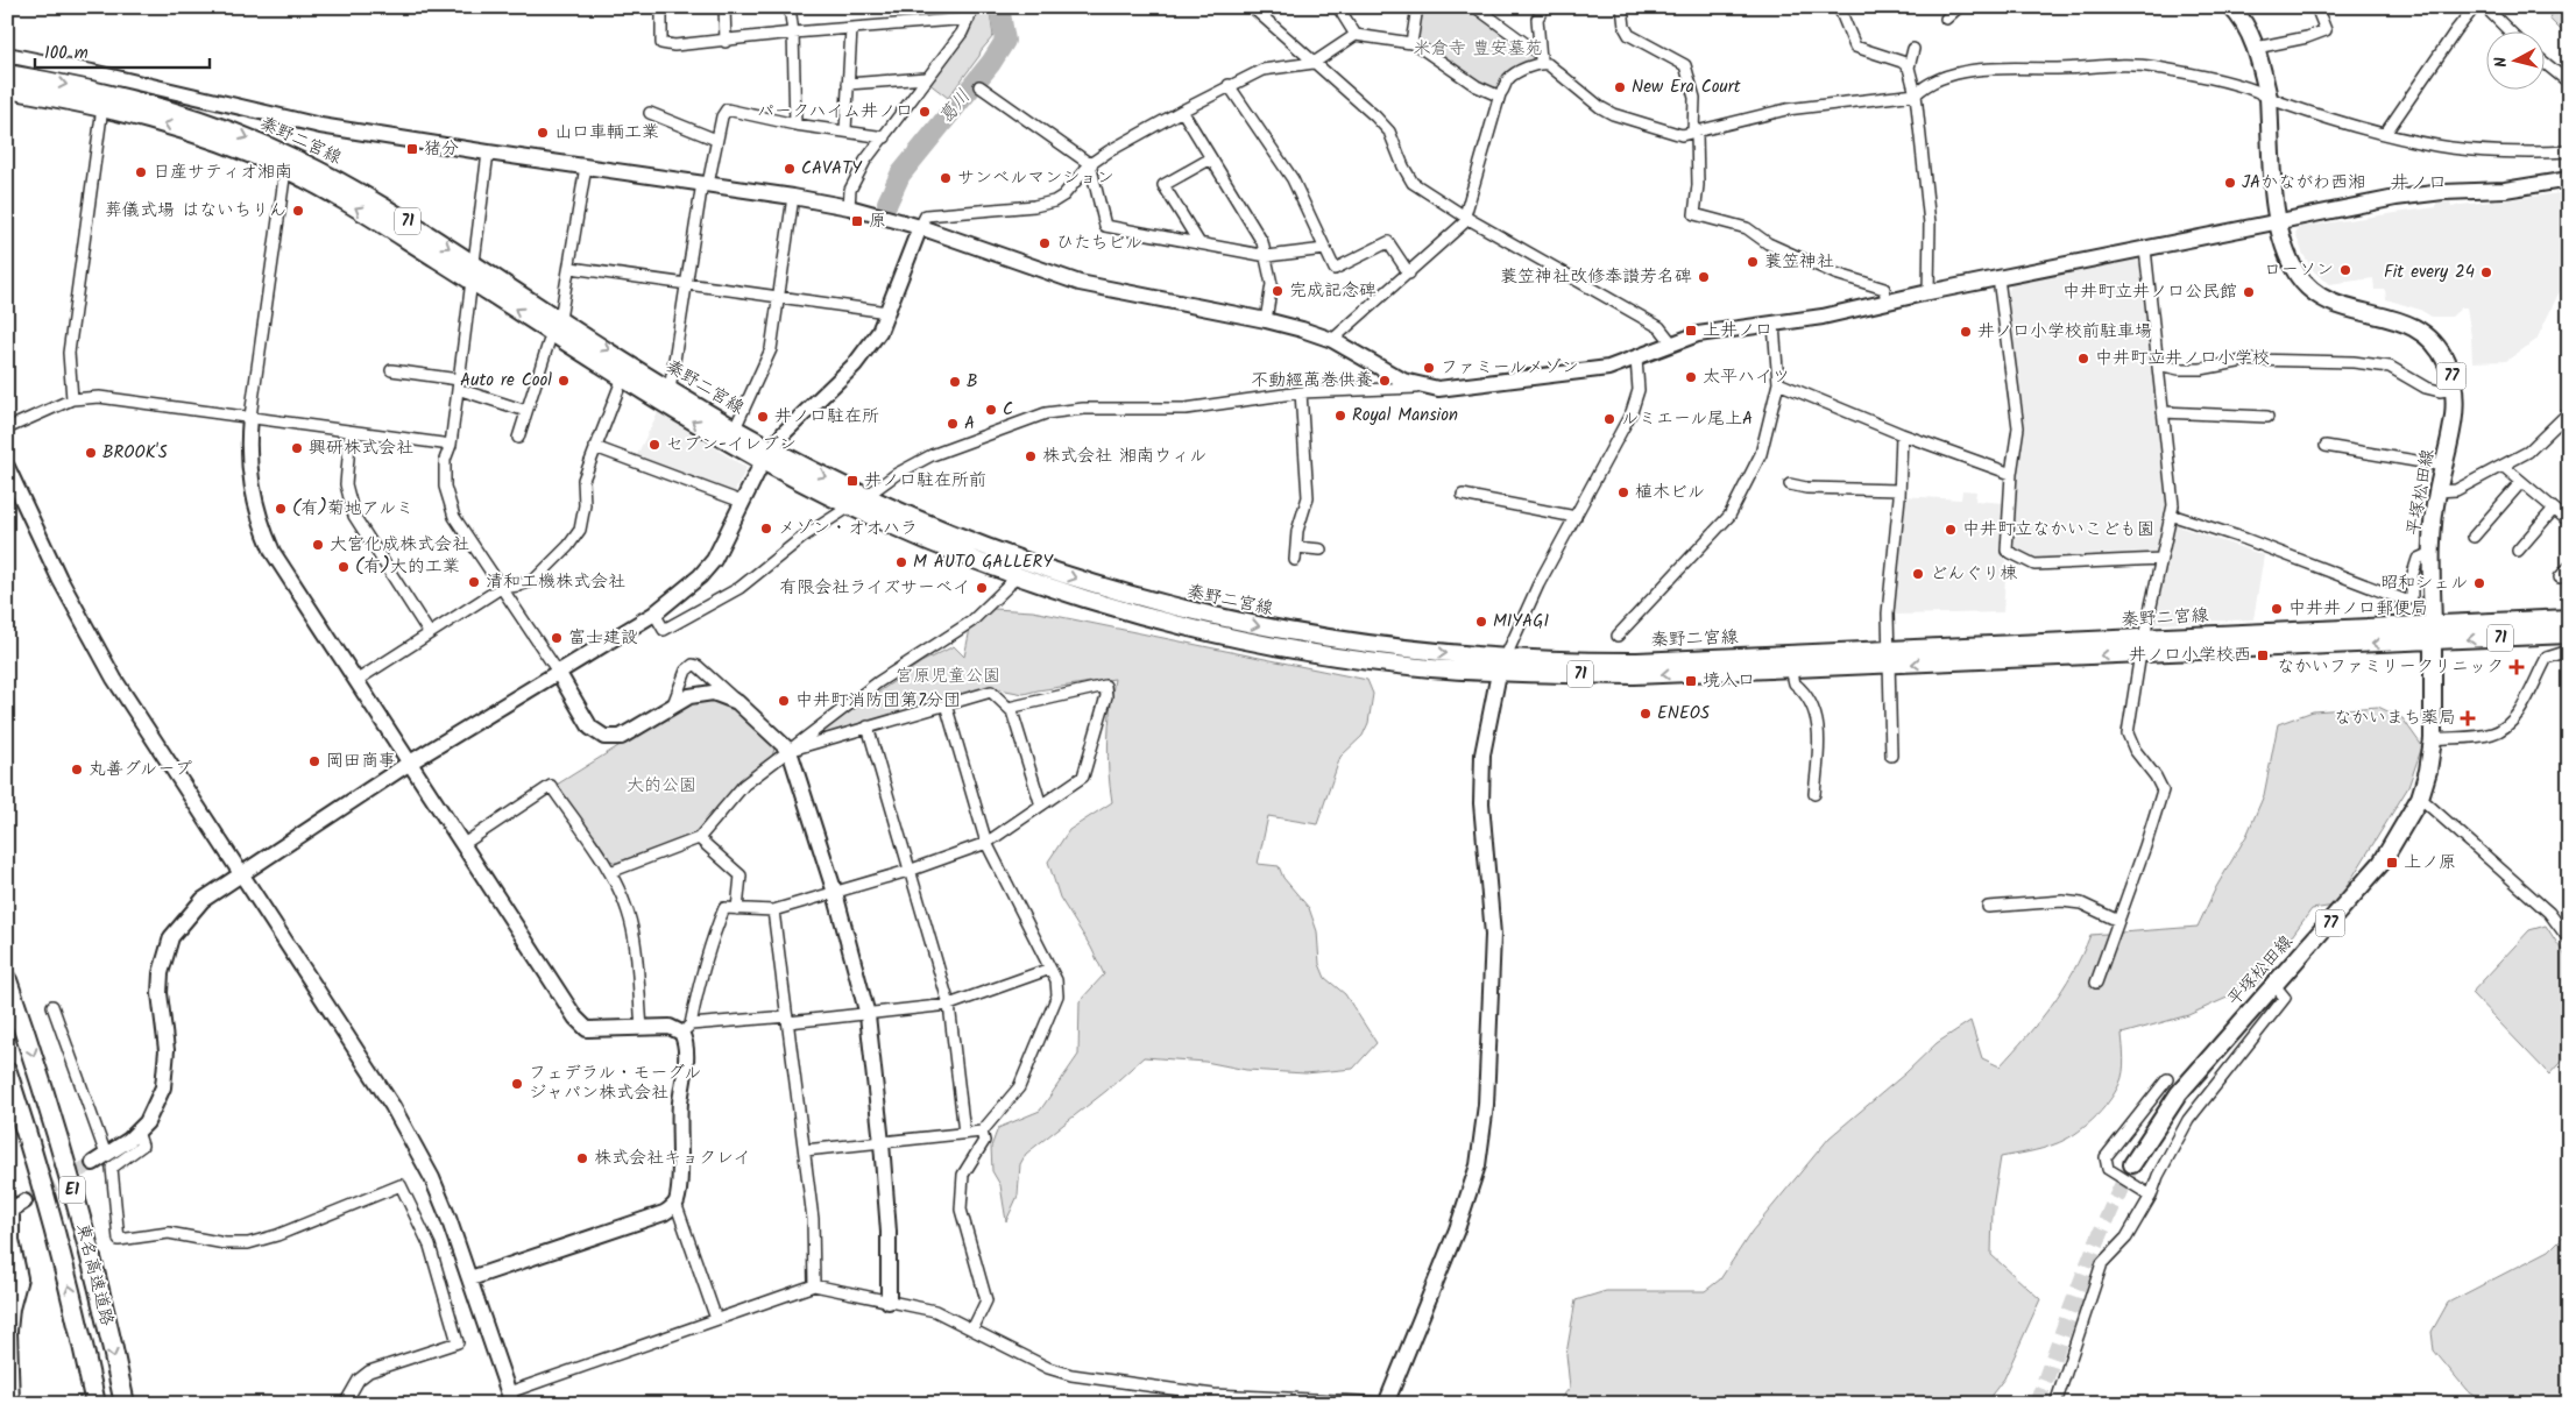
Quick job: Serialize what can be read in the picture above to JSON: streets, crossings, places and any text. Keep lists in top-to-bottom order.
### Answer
{
  "streets": {
    "highway": ["E1", "東名高速道路"],
    "main road": [
      "秦野二宮線",
      "71",
      "77",
      "平塚松田線"
    ]
  },
  "crossings": [
    ["秦野二宮線", "平塚松田線"]
  ],
  "districts": ["井ノ口"],
  "water": ["葛川"],
  "parks": ["米倉寺 豊安墓苑", "宮原児童公園", "大的公園"],
  "places": {
    "other": [
      "New Era Court",
      "パークハイム井ノ口",
      "山口車輌工業",
      "CAVATY",
      "日産サティオ湘南",
      "サンベルマンション",
      "JAかながわ西湘",
      "葬儀式場 はないちりん",
      "ひたちビル",
      "蓑笠神社",
      "ローソン",
      "Fit every 24",
      "蓑笠神社改修奉讃芳名碑",
      "完成記念碑",
      "中井町立井ノ口公民館",
      "井ノ口小学校前駐車場",
      "中井町立井ノ口小学校",
      "ファミールメゾン",
      "太平ハイツ",
      "Auto re Cool",
      "不動經萬巻供養",
      "B",
      "C",
      "Royal Mansion",
      "井ノ口駐在所",
      "ルミエール尾上A",
      "A",
      "セブン-イレブン",
      "興研株式会社",
      "BROOK'S",
      "株式会社 湘南ウィル",
      "植木ビル",
      "(有)菊地アルミ",
      "メゾン・オオハラ",
      "中井町立なかいこども園",
      "大宮化成株式会社",
      "M AUTO GALLERY",
      "(有)大的工業",
      "どんぐり棟",
      "清和工機株式会社",
      "昭和シェル",
      "有限会社ライズサーベイ",
      "中井井ノ口郵便局",
      "MIYAGI",
      "富士建設",
      "中井町消防団第7分団",
      "ENEOS",
      "岡田商事",
      "丸善グループ",
      "フェデラル・モーグル ジャパン株式会社",
      "株式会社キョクレイ"
    ],
    "transit": [
      "猪分",
      "原",
      "上井ノ口",
      "井ノ口駐在所前",
      "井ノ口小学校西",
      "境入口",
      "上ノ原"
    ],
    "health": ["なかいファミリークリニック", "なかいまち薬局"]
  },
  "scale_bar": "100 m",
  "north": "left"
}
